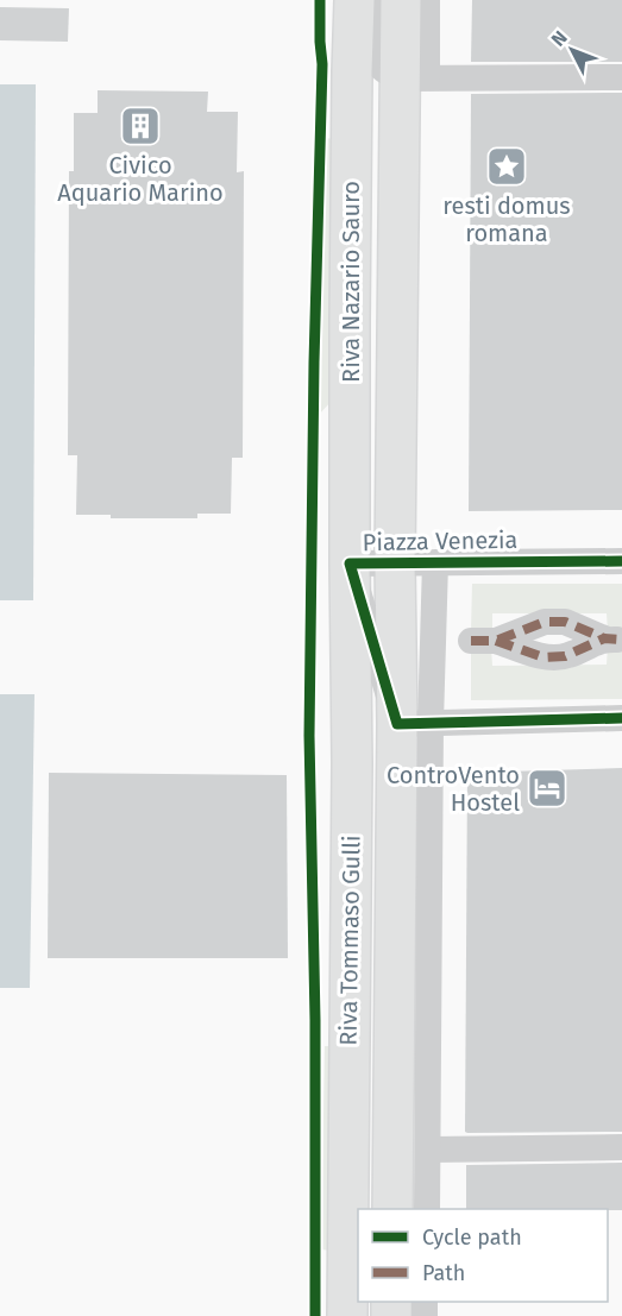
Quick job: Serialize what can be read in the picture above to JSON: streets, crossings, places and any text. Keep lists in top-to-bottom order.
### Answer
{
  "streets": {
    "main road": ["Riva Nazario Sauro", "Piazza Venezia", "Riva Tommaso Gulli"]
  },
  "crossings": [
    ["Riva Nazario Sauro", "Piazza Venezia"],
    ["Riva Nazario Sauro", "Riva Tommaso Gulli"],
    ["Piazza Venezia", "Riva Tommaso Gulli"]
  ],
  "places": {
    "building": ["Civico Aquario Marino"],
    "place": ["resti domus romana"],
    "hotel": ["ControVento Hostel"]
  },
  "legend": ["Cycle path", "Path"],
  "north": "top left"
}
